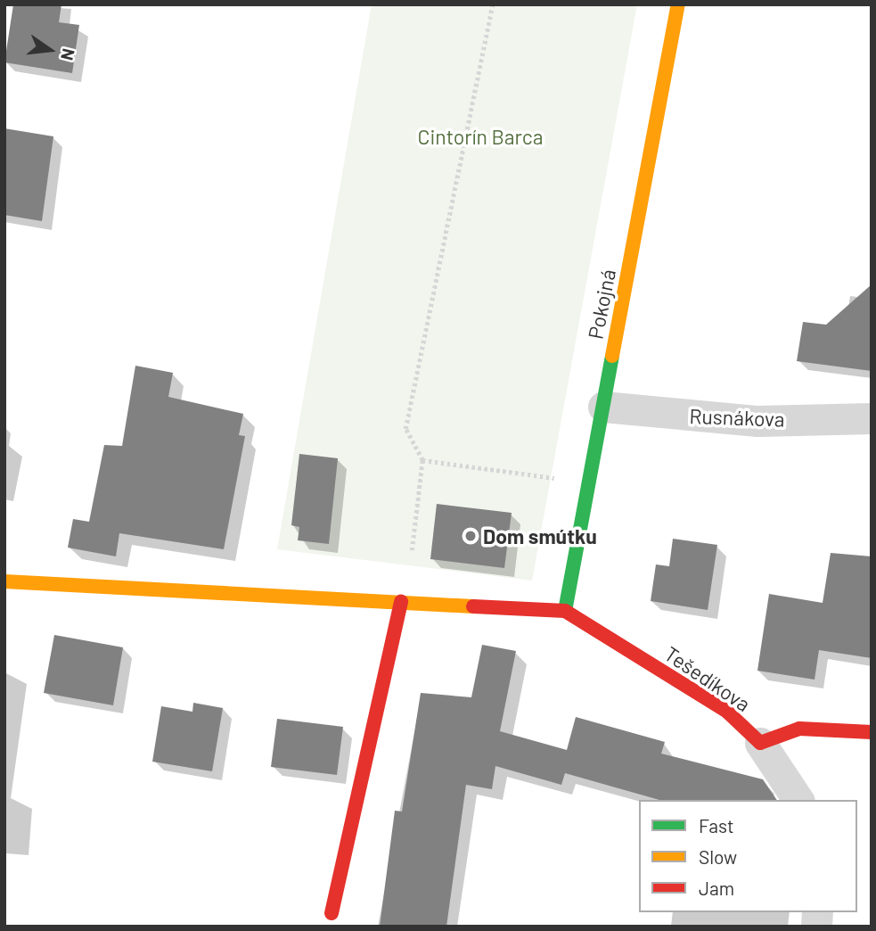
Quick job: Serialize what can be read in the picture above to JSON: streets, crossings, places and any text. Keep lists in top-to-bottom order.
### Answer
{
  "streets": {
    "street": ["Pokojná", "Rusnákova", "Tešedíkova"]
  },
  "crossings": [
    ["Pokojná", "Rusnákova"],
    ["Pokojná", "Tešedíkova"]
  ],
  "parks": ["Cintorín Barca"],
  "places": ["Dom smútku"],
  "legend": ["Fast", "Slow", "Jam"],
  "north": "right"
}
